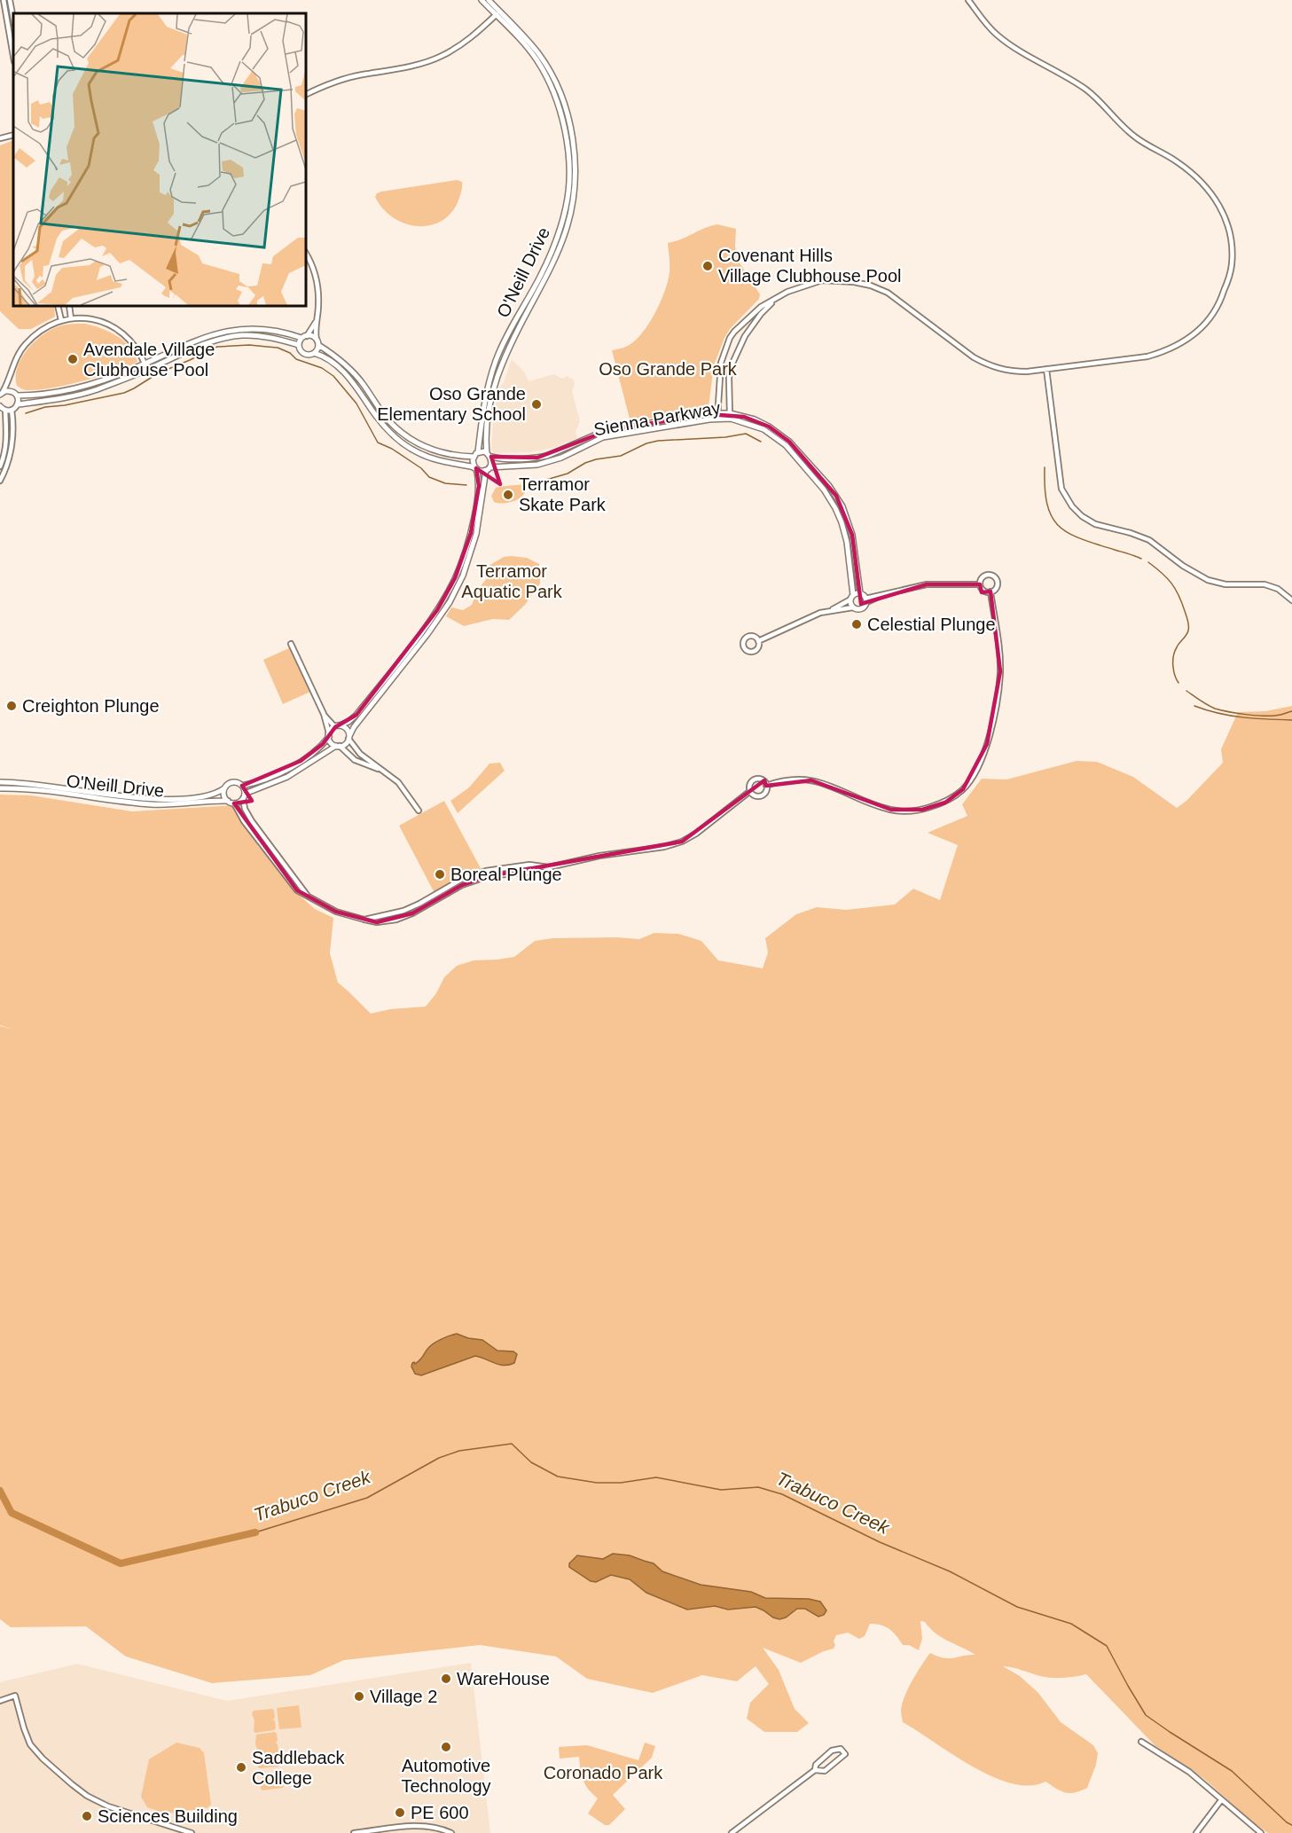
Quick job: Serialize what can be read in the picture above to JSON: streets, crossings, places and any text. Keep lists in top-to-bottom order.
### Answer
{
  "streets": {
    "main road": ["O'Neill Drive", "Sienna Parkway"]
  },
  "crossings": [
    ["O'Neill Drive", "Sienna Parkway"]
  ],
  "water": ["Trabuco Creek"],
  "parks": ["Oso Grande Park", "Terramor Aquatic Park", "Coronado Park"],
  "places": [
    "Covenant Hills Village Clubhouse Pool",
    "Avendale Village Clubhouse Pool",
    "Oso Grande Elementary School",
    "Terramor Skate Park",
    "Celestial Plunge",
    "Creighton Plunge",
    "Boreal Plunge",
    "WareHouse",
    "Village 2",
    "Automotive Technology",
    "Saddleback College",
    "PE 600",
    "Sciences Building"
  ]
}
